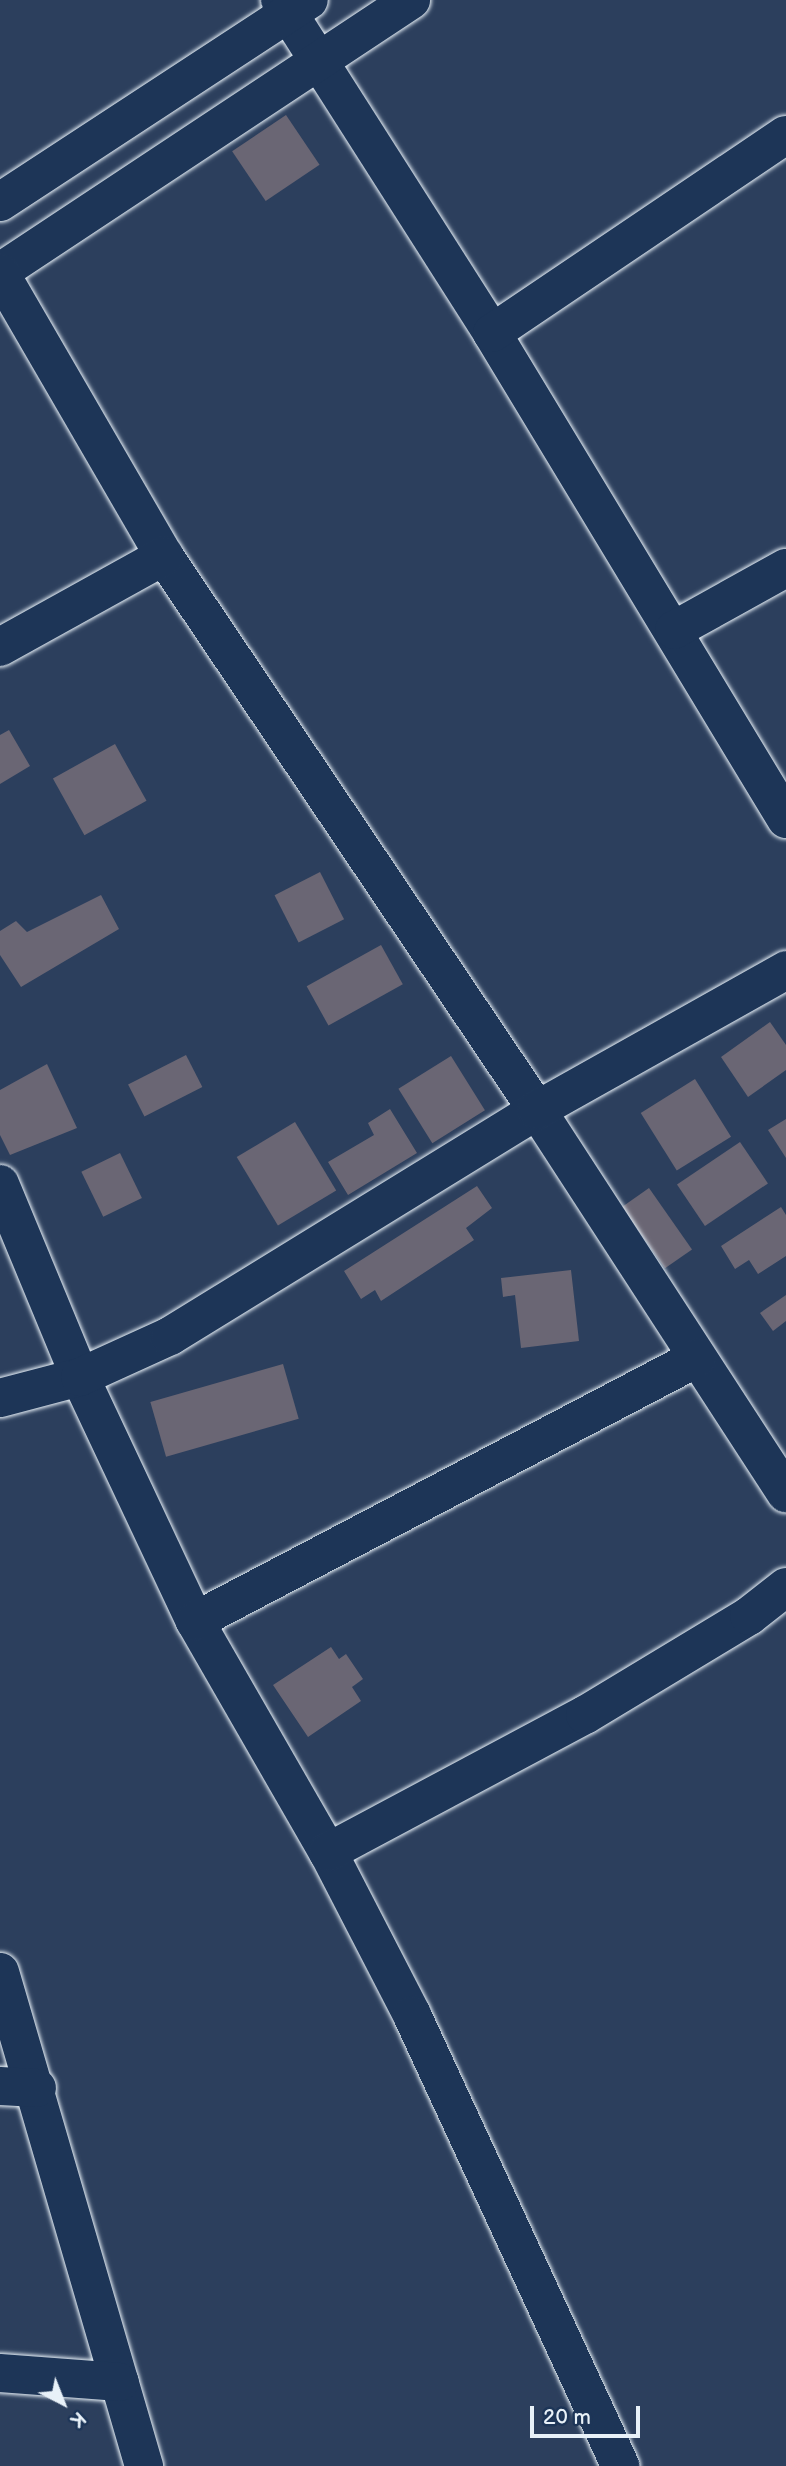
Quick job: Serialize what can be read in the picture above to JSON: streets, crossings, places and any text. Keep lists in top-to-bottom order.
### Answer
{
  "scale_bar": "20 m",
  "north": "bottom right"
}
